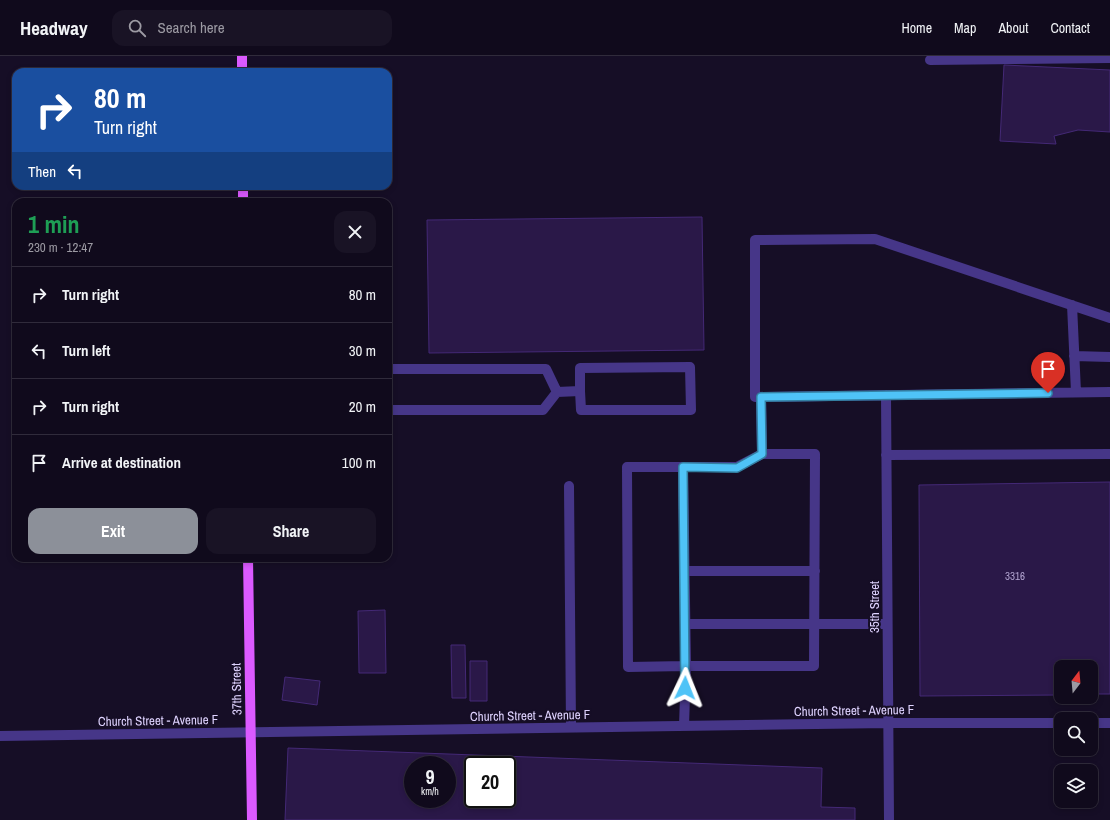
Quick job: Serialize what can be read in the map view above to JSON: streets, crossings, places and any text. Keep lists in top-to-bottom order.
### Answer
{
  "streets": {
    "main road": ["37th Street"],
    "street": ["35th Street", "Church Street - Avenue F"]
  },
  "crossings": [
    ["35th Street", "Church Street - Avenue F"],
    ["37th Street", "Church Street - Avenue F"]
  ],
  "house_numbers": ["3316"],
  "north": "top",
  "page": {
    "header": "Headway",
    "search": "Search here",
    "nav": [
      "Home",
      "Map",
      "About",
      "Contact"
    ],
    "turn": ["80 m", "Turn right"],
    "then": "Then",
    "heading": ["1 min", "230 m · 12:47"],
    "list": [
      {
        "name": "Turn right",
        "value": "80 m"
      },
      {
        "name": "Turn left",
        "value": "30 m"
      },
      {
        "name": "Turn right",
        "value": "20 m"
      },
      {
        "name": "Arrive at destination",
        "value": "100 m"
      }
    ],
    "buttons": ["Exit", "Share"],
    "speed": "9 km/h",
    "limit": "20"
  }
}
